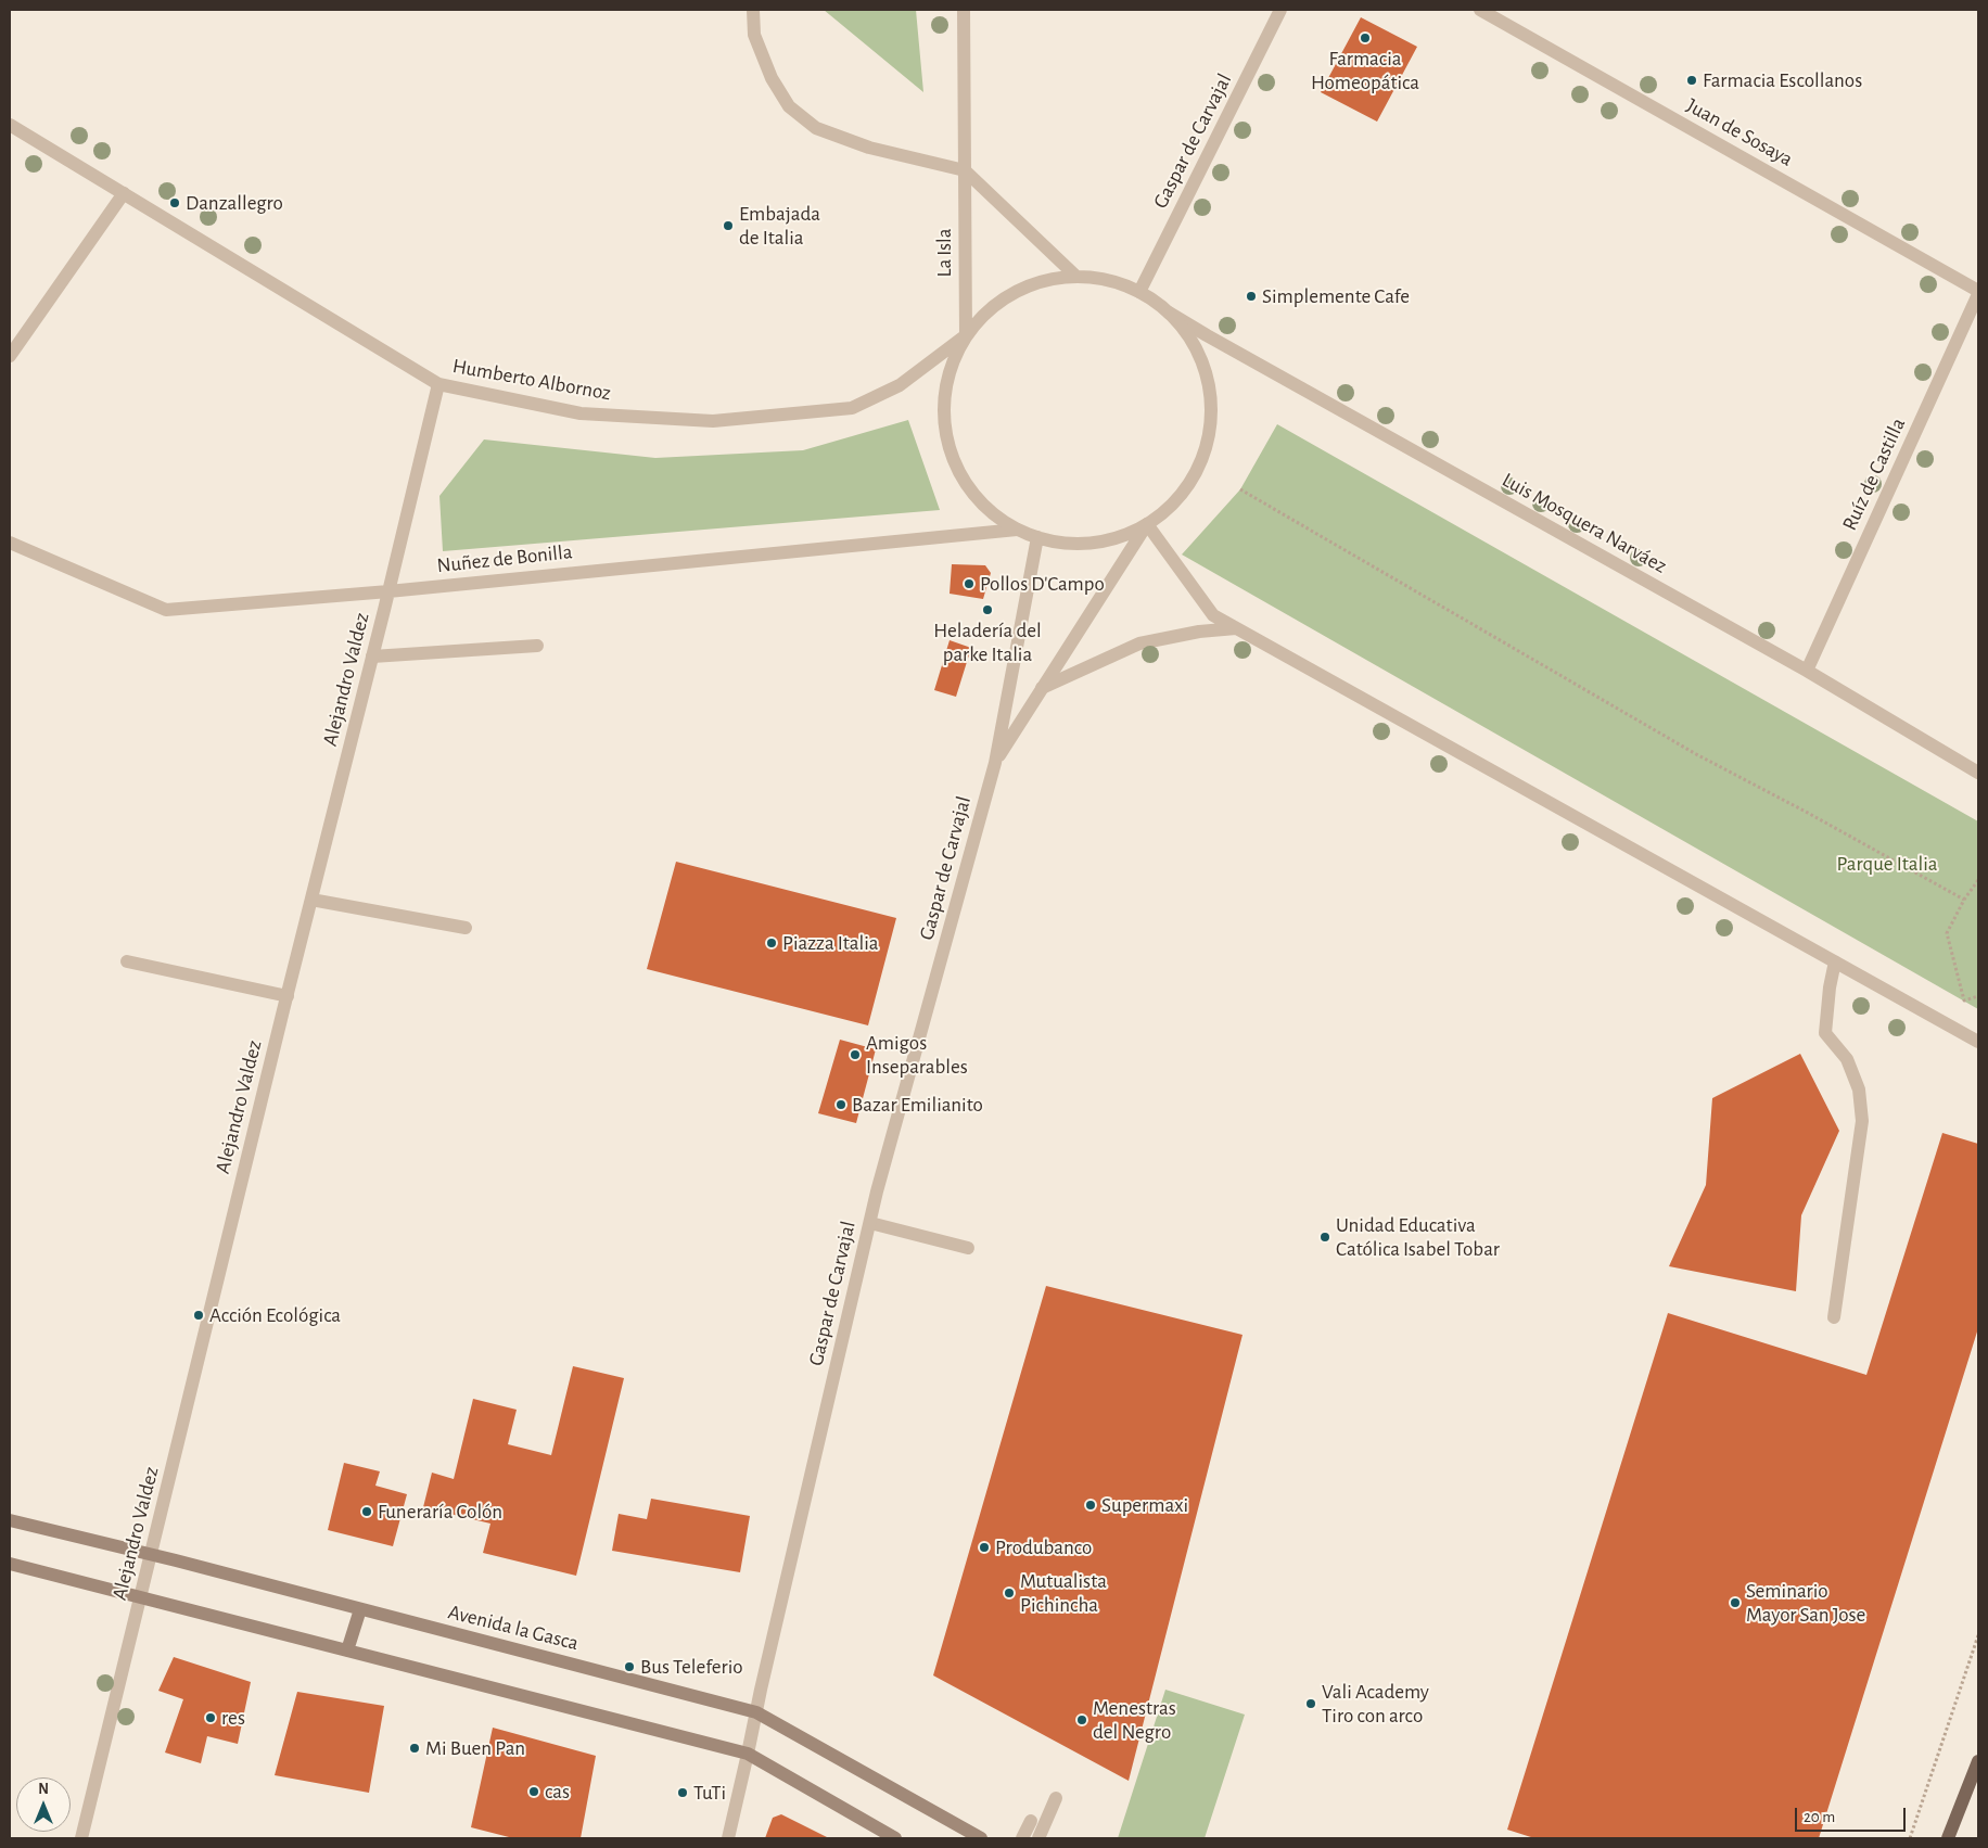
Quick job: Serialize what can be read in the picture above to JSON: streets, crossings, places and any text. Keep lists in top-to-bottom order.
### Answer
{
  "streets": {
    "main road": ["Avenida la Gasca"],
    "street": [
      "Juan de Sosaya",
      "Gaspar de Carvajal",
      "La Isla",
      "Humberto Albornoz",
      "Ruíz de Castilla",
      "Luis Mosquera Narváez",
      "Nuñez de Bonilla",
      "Alejandro Valdez"
    ]
  },
  "crossings": [
    ["Juan de Sosaya", "Ruíz de Castilla"],
    ["Gaspar de Carvajal", "La Isla"],
    ["Gaspar de Carvajal", "Humberto Albornoz"],
    ["Gaspar de Carvajal", "Luis Mosquera Narváez"],
    ["Gaspar de Carvajal", "Nuñez de Bonilla"],
    ["Gaspar de Carvajal", "Avenida la Gasca"],
    ["La Isla", "Humberto Albornoz"],
    ["Humberto Albornoz", "Alejandro Valdez"],
    ["Ruíz de Castilla", "Luis Mosquera Narváez"],
    ["Nuñez de Bonilla", "Alejandro Valdez"],
    ["Alejandro Valdez", "Avenida la Gasca"]
  ],
  "parks": ["Parque Italia"],
  "places": [
    "Farmacia Homeopática",
    "Farmacia Escollanos",
    "Danzallegro",
    "Embajada de Italia",
    "Simplemente Cafe",
    "Pollos D'Campo",
    "Heladería del parke Italia",
    "Piazza Italia",
    "Amigos Inseparables",
    "Bazar Emilianito",
    "Unidad Educativa Católica Isabel Tobar",
    "Acción Ecológica",
    "Supermaxi",
    "Funeraría Colón",
    "Produbanco",
    "Mutualista Pichincha",
    "Seminario Mayor San Jose",
    "Bus Teleferio",
    "Vali Academy Tiro con arco",
    "res",
    "Menestras del Negro",
    "Mi Buen Pan",
    "cas",
    "TuTi"
  ],
  "scale_bar": "20 m",
  "north": "top"
}
